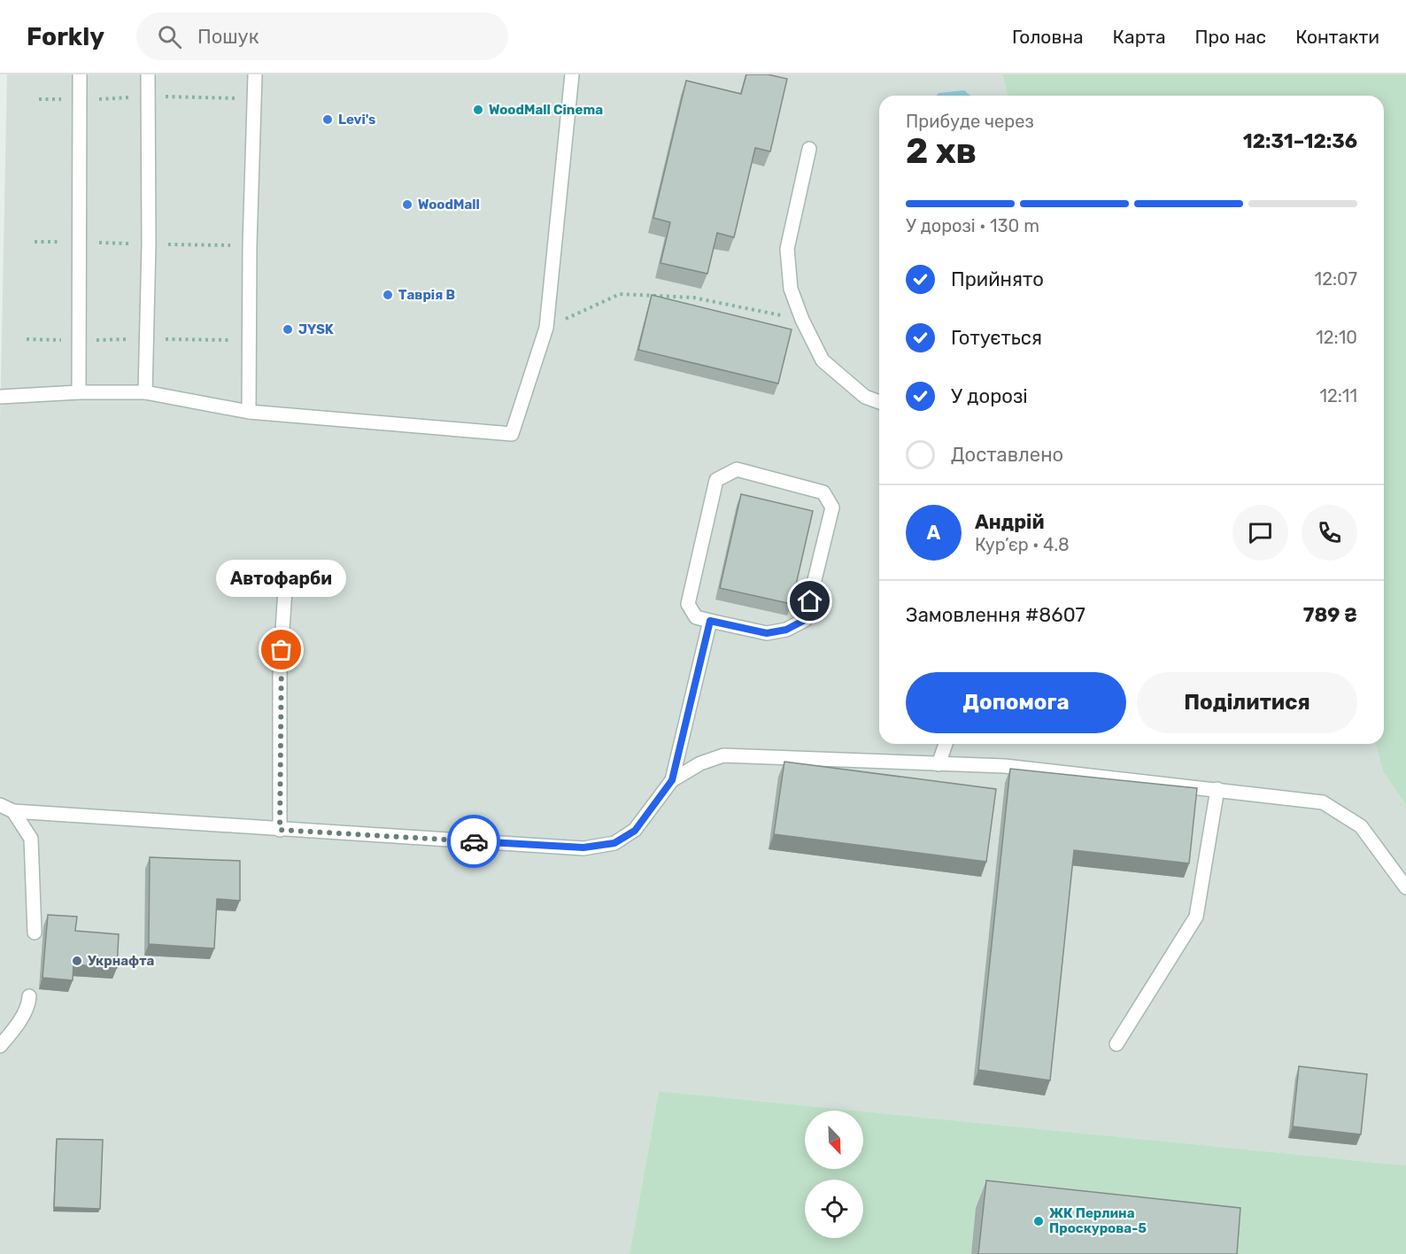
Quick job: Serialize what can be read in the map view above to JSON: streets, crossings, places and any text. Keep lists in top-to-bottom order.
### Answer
{
  "places": [
    "WoodMall Cinema",
    "Levi's",
    "WoodMall",
    "Таврія В",
    "JYSK",
    "Автофарби",
    "Укрнафта",
    "ЖК Перлина Проскурова-5"
  ],
  "north": "bottom right",
  "page": {
    "header": "Forkly",
    "search": "Пошук",
    "nav": [
      "Головна",
      "Карта",
      "Про нас",
      "Контакти"
    ],
    "heading": ["2 хв", "Прибуде через", "12:31–12:36"],
    "panel": [
      "Андрій",
      "Кур’єр · 4.8",
      "Замовлення #8607",
      "789 ₴"
    ],
    "bar": "У дорозі · 130 m",
    "list": [
      ["Прийнято", "12:07"],
      ["Готується", "12:10"],
      ["У дорозі", "12:11"],
      "Доставлено"
    ],
    "round": "А",
    "bubble": "Автофарби",
    "buttons": ["Допомога", "Поділитися"]
  }
}
